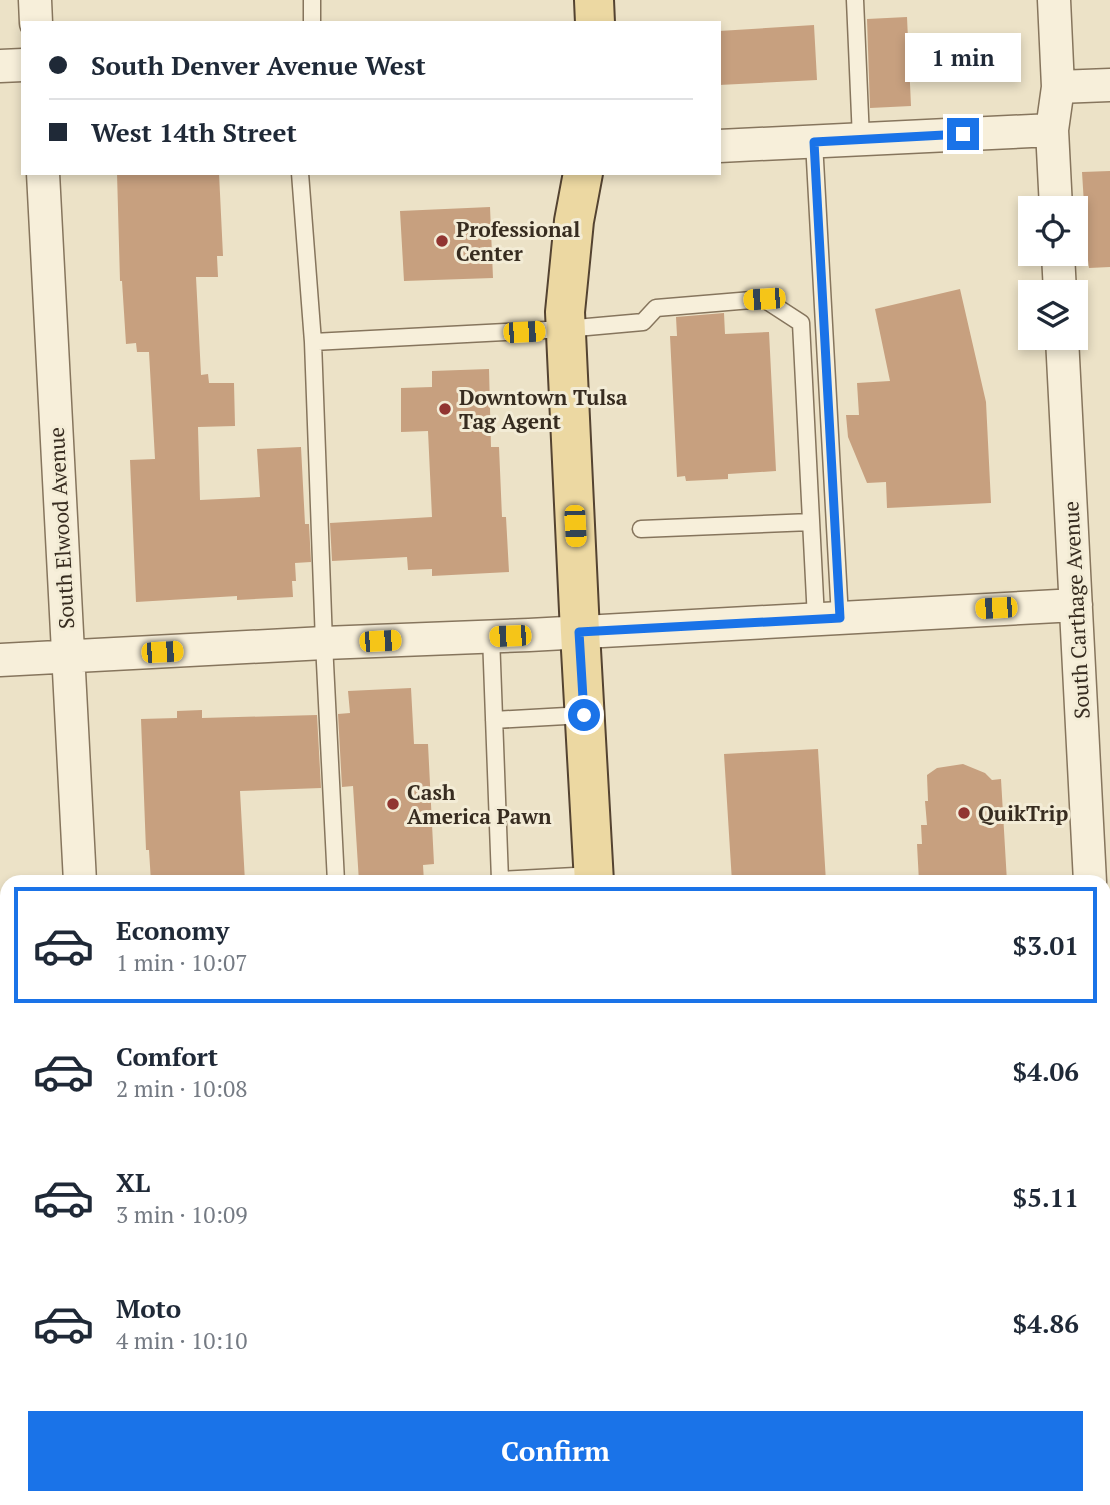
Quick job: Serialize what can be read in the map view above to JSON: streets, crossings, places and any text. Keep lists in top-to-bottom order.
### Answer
{
  "streets": {
    "street": ["South Elwood Avenue", "South Carthage Avenue"]
  },
  "places": [
    "Professional Center",
    "Downtown Tulsa Tag Agent",
    "Cash America Pawn",
    "QuikTrip"
  ],
  "page": {
    "banner": ["South Denver Avenue West", "West 14th Street"],
    "bubble": "1 min",
    "list": [
      {
        "name": "Economy",
        "note": "1 min · 10:07",
        "value": "$3.01"
      },
      {
        "name": "Comfort",
        "note": "2 min · 10:08",
        "value": "$4.06"
      },
      {
        "name": "XL",
        "note": "3 min · 10:09",
        "value": "$5.11"
      },
      {
        "name": "Moto",
        "note": "4 min · 10:10",
        "value": "$4.86"
      }
    ],
    "buttons": "Confirm"
  }
}
